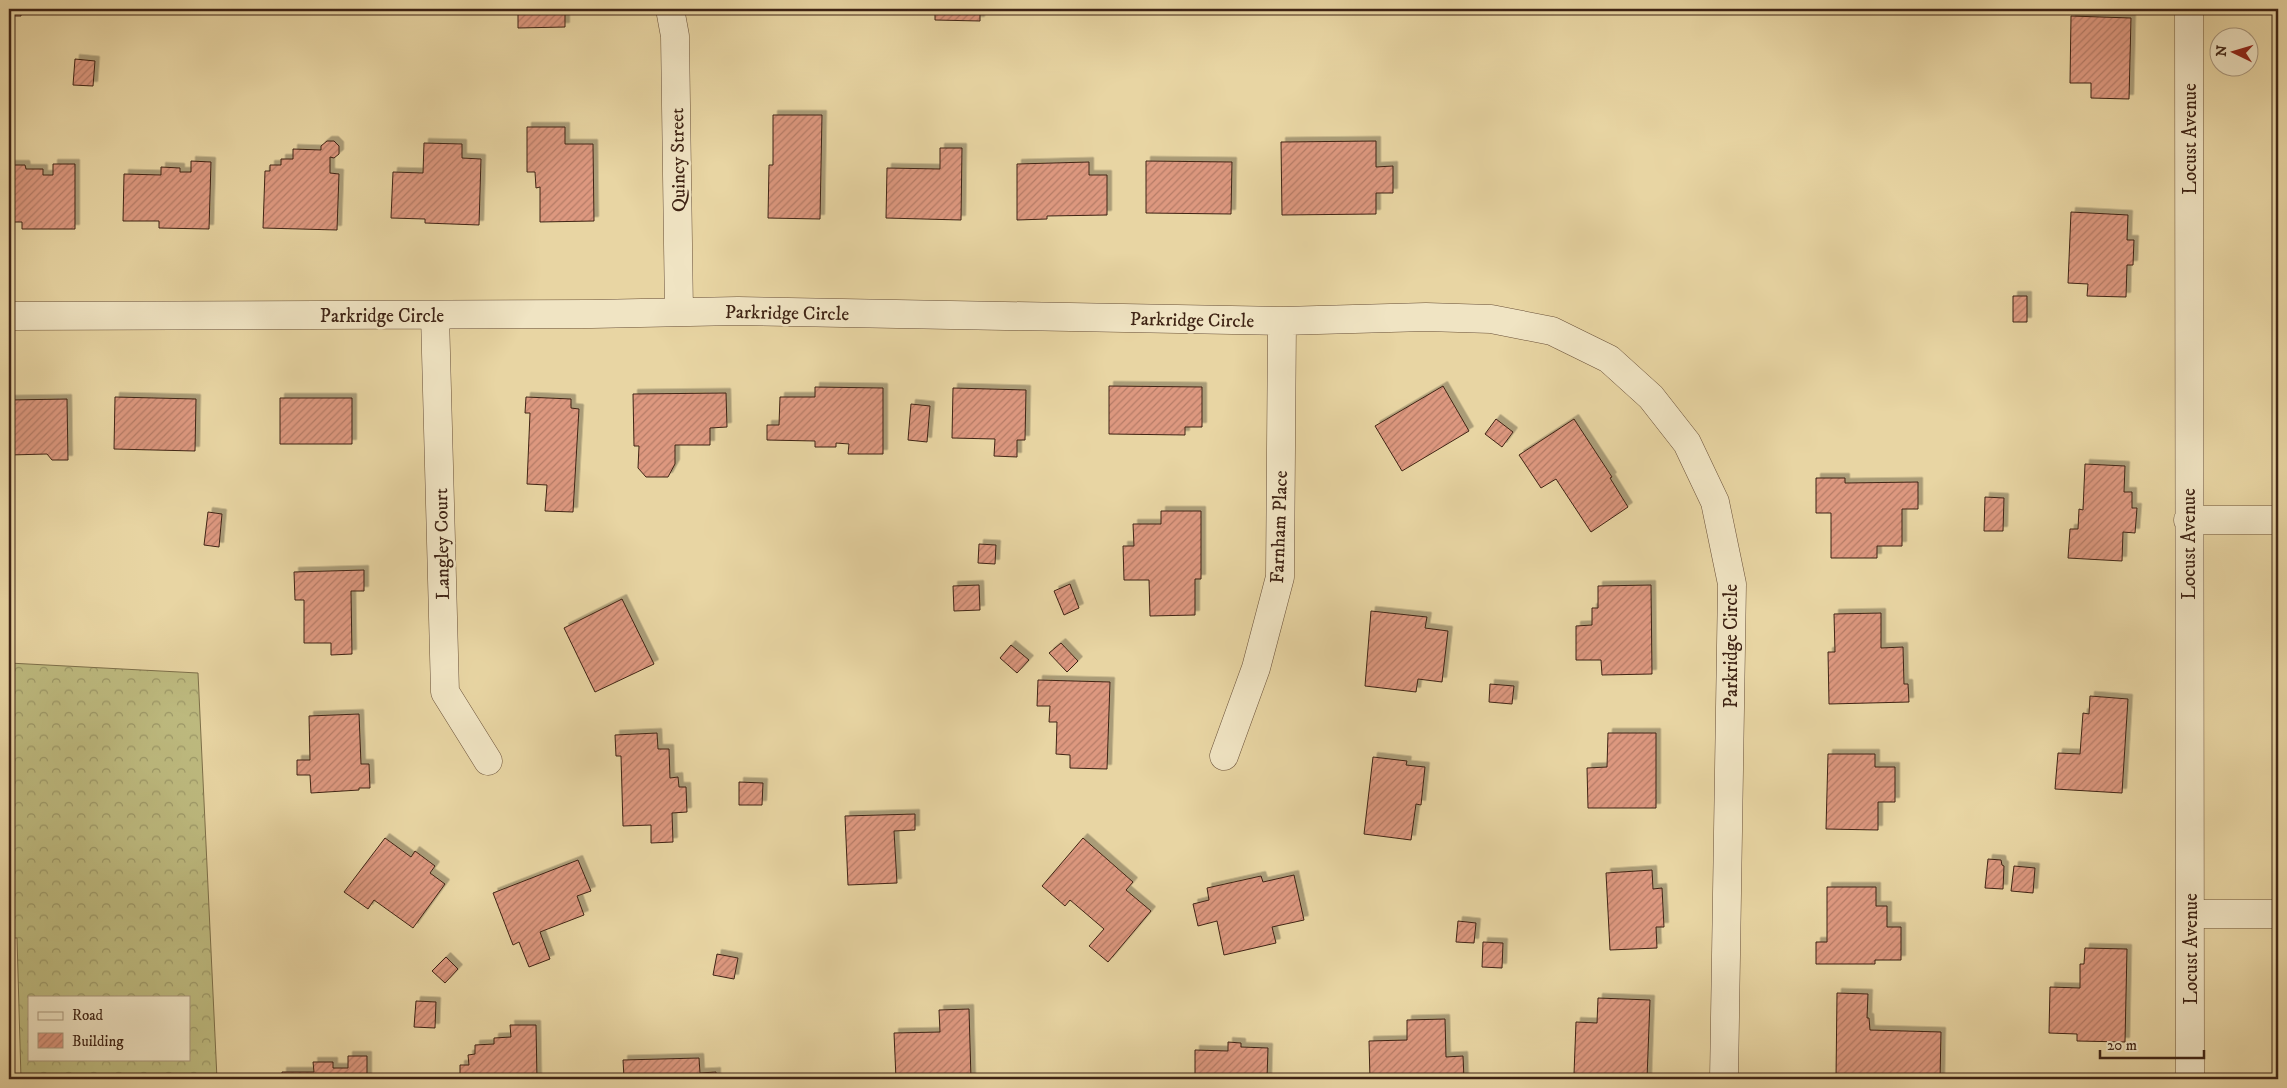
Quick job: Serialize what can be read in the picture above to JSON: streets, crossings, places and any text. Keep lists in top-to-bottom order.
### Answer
{
  "streets": {
    "street": [
      "Locust Avenue",
      "Quincy Street",
      "Parkridge Circle",
      "Farnham Place",
      "Langley Court"
    ]
  },
  "crossings": [
    ["Quincy Street", "Parkridge Circle"],
    ["Parkridge Circle", "Farnham Place"],
    ["Parkridge Circle", "Langley Court"]
  ],
  "legend": ["Road", "Building"],
  "scale_bar": "20 m",
  "north": "left"
}
